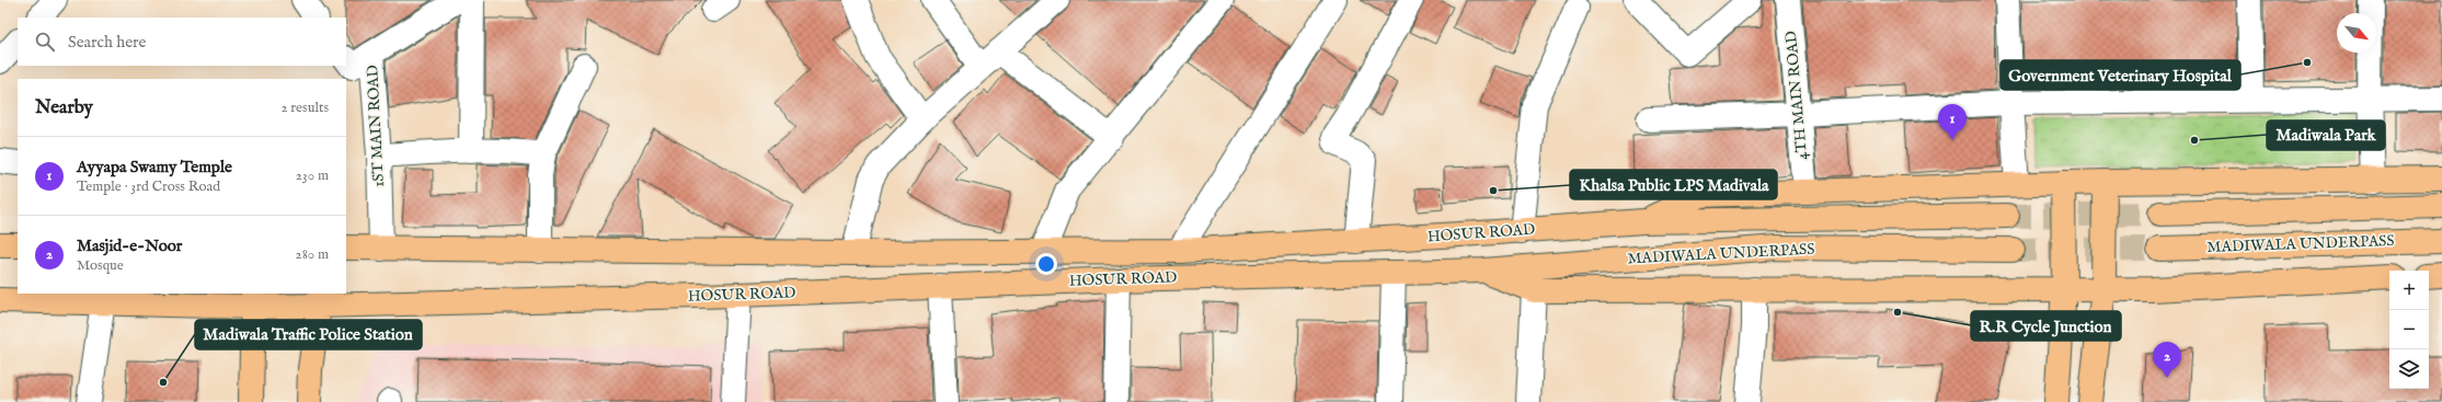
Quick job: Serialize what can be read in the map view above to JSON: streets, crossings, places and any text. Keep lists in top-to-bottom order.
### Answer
{
  "streets": {
    "main road": ["HOSUR ROAD", "MADIWALA UNDERPASS"],
    "street": ["4TH MAIN ROAD", "1ST MAIN ROAD"]
  },
  "crossings": [
    ["1ST MAIN ROAD", "HOSUR ROAD"],
    ["HOSUR ROAD", "MADIWALA UNDERPASS"]
  ],
  "places": [
    "Government Veterinary Hospital",
    "Madiwala Park",
    "Khalsa Public LPS Madivala",
    "R.R Cycle Junction",
    "Madiwala Traffic Police Station"
  ],
  "north": "bottom right",
  "page": {
    "search": "Search here",
    "heading": ["Nearby", "2 results"],
    "pins": ["1", "2"],
    "list": [
      {
        "mark": "1",
        "name": "Ayyapa Swamy Temple",
        "note": "Temple · 3rd Cross Road",
        "value": "230 m"
      },
      {
        "mark": "2",
        "name": "Masjid-e-Noor",
        "note": "Mosque",
        "value": "280 m"
      }
    ],
    "map_buttons": ["+", "−"]
  }
}
